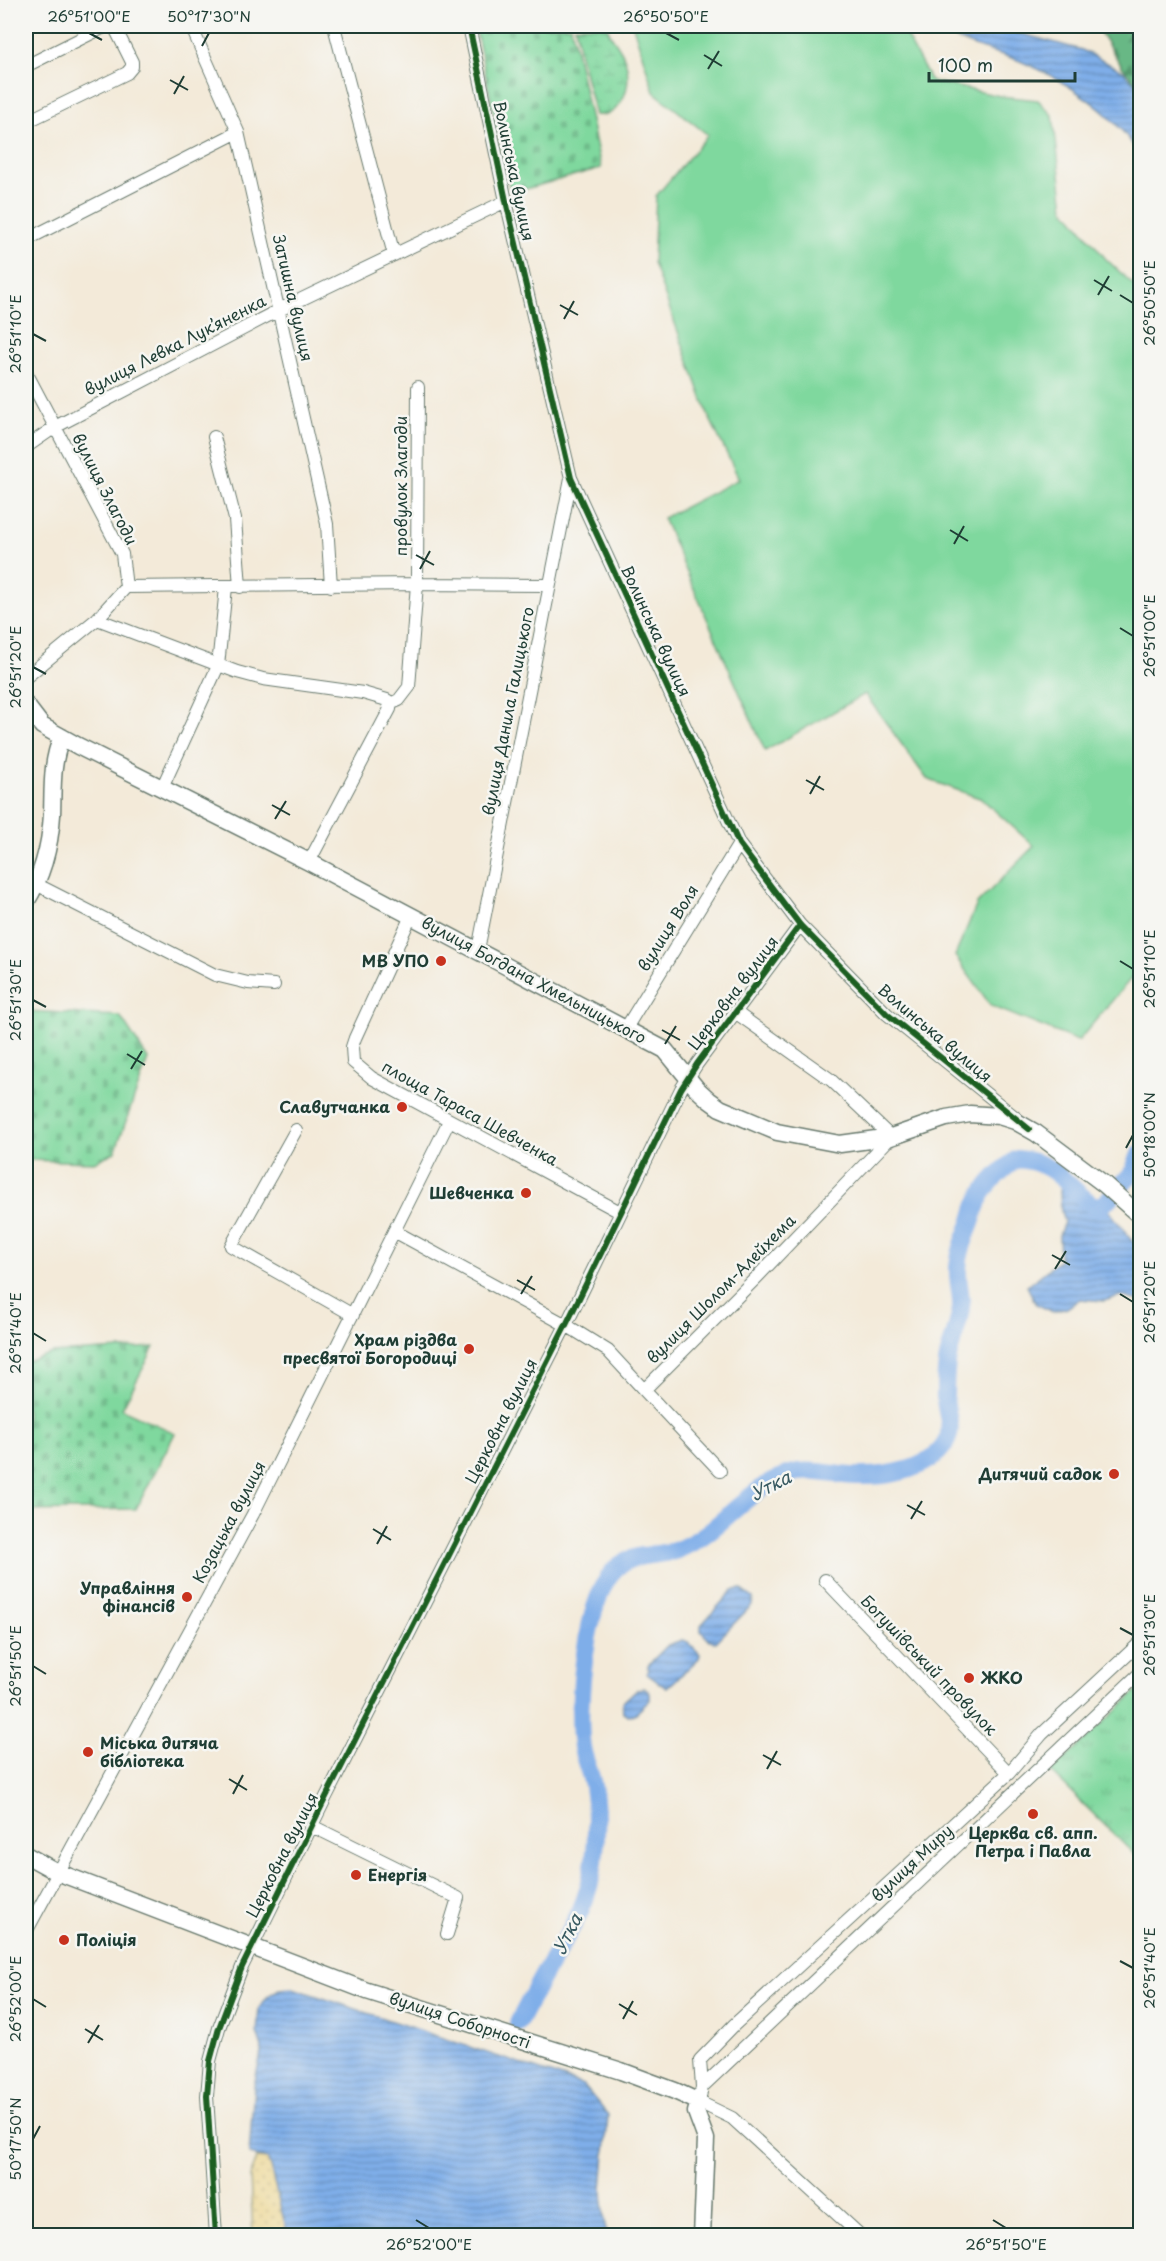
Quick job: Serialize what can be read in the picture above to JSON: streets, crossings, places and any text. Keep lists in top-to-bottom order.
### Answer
{
  "streets": {
    "main road": ["вулиця Богдана Хмельницького", "вулиця Миру", "вулиця Соборності"],
    "street": [
      "Волинська вулиця",
      "Затишна вулиця",
      "вулиця Левка Лукʼяненка",
      "провулок Злагоди",
      "вулиця Злагоди",
      "вулиця Данила Галицького",
      "вулиця Воля",
      "Церковна вулиця",
      "площа Тараса Шевченка",
      "вулиця Шолом-Алейхема",
      "Козацька вулиця",
      "Богушівський провулок"
    ]
  },
  "crossings": [
    ["Волинська вулиця", "вулиця Левка Лукʼяненка"],
    ["Волинська вулиця", "вулиця Данила Галицького"],
    ["Волинська вулиця", "вулиця Воля"],
    ["Волинська вулиця", "вулиця Богдана Хмельницького"],
    ["Волинська вулиця", "Церковна вулиця"],
    ["Затишна вулиця", "вулиця Левка Лукʼяненка"],
    ["вулиця Левка Лукʼяненка", "вулиця Злагоди"],
    ["провулок Злагоди", "вулиця Богдана Хмельницького"],
    ["вулиця Данила Галицького", "вулиця Богдана Хмельницького"],
    ["вулиця Воля", "вулиця Богдана Хмельницького"],
    ["вулиця Богдана Хмельницького", "Церковна вулиця"],
    ["вулиця Богдана Хмельницького", "площа Тараса Шевченка"],
    ["вулиця Богдана Хмельницького", "вулиця Шолом-Алейхема"],
    ["Церковна вулиця", "площа Тараса Шевченка"],
    ["Церковна вулиця", "вулиця Шолом-Алейхема"],
    ["Церковна вулиця", "вулиця Соборності"],
    ["площа Тараса Шевченка", "Козацька вулиця"],
    ["вулиця Шолом-Алейхема", "Козацька вулиця"],
    ["Козацька вулиця", "вулиця Соборності"],
    ["Богушівський провулок", "вулиця Миру"],
    ["вулиця Миру", "вулиця Соборності"]
  ],
  "water": ["Утка"],
  "places": [
    "МВ УПО",
    "Славутчанка",
    "Шевченка",
    "Храм різдва пресвятої Богородиці",
    "Дитячий садок",
    "Управління фінансів",
    "ЖКО",
    "Міська дитяча бібліотека",
    "Церква св. апп. Петра і Павла",
    "Енергія",
    "Поліція"
  ],
  "scale_bar": "100 m",
  "coordinates": [
    "26°51'00\"E",
    "50°17'30\"N",
    "26°50'50\"E",
    "26°51'10\"E",
    "26°51'20\"E",
    "26°51'30\"E",
    "50°18'00\"N",
    "26°51'40\"E",
    "26°51'50\"E",
    "26°52'00\"E",
    "50°17'50\"N"
  ]
}
